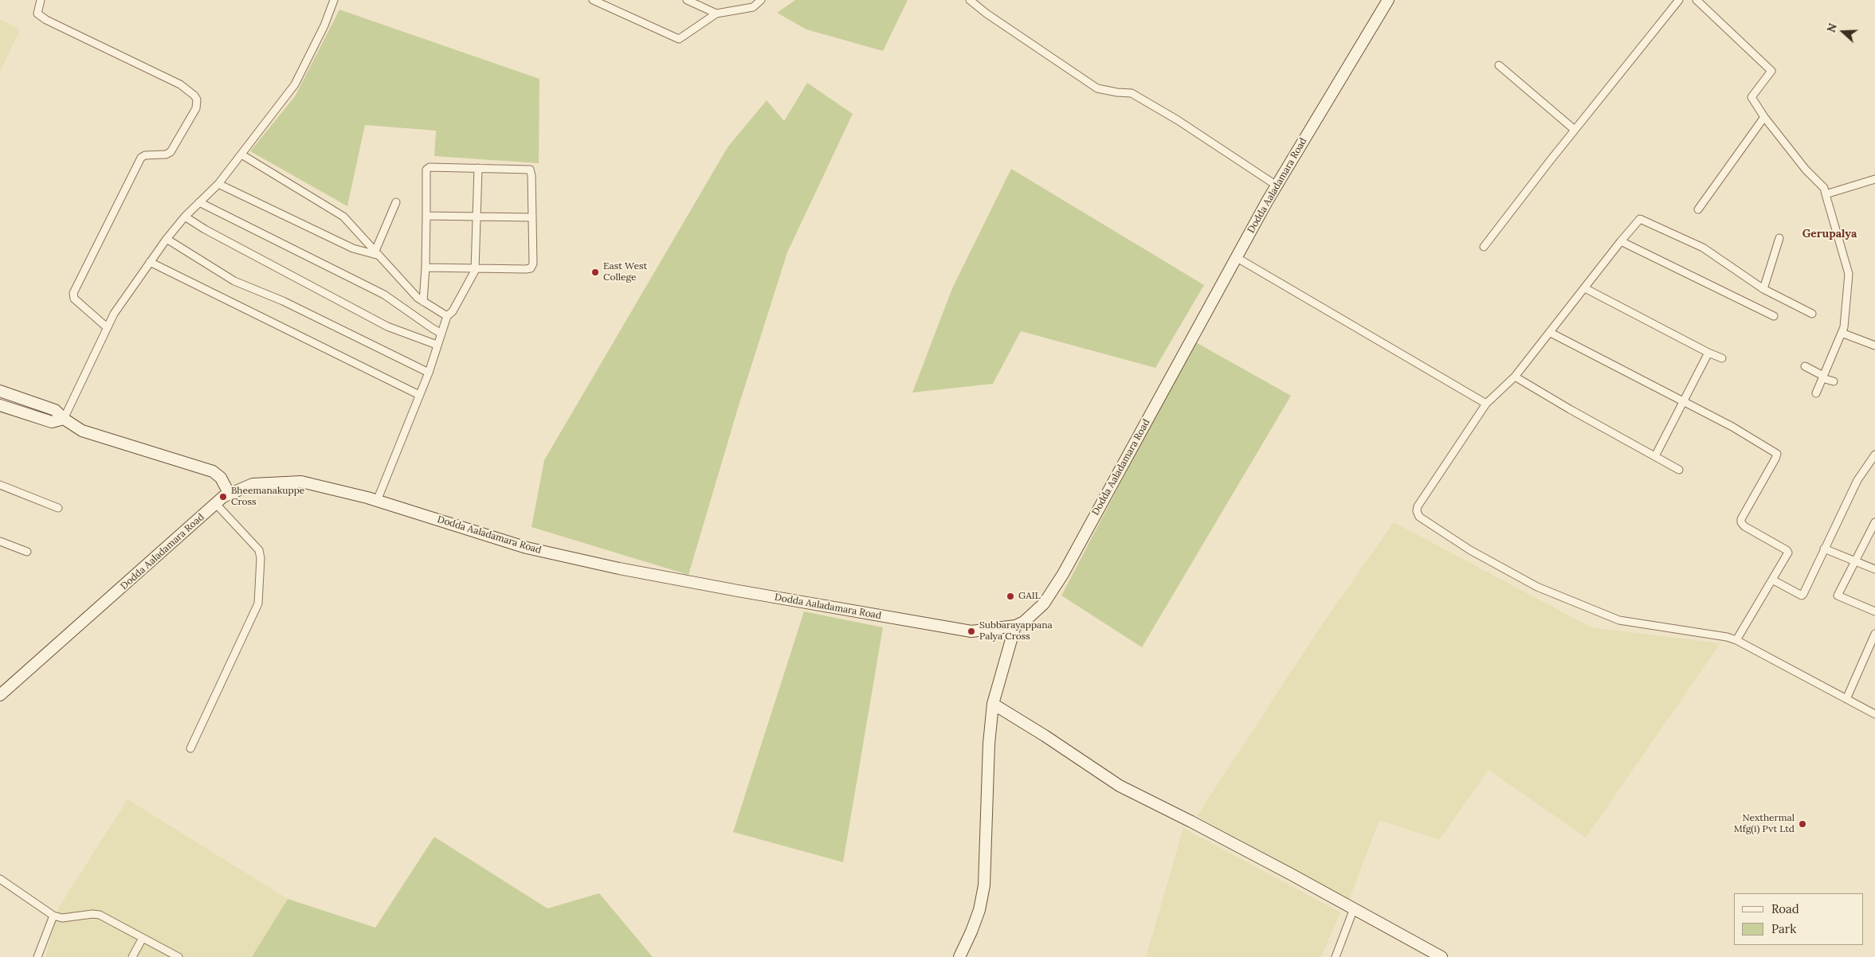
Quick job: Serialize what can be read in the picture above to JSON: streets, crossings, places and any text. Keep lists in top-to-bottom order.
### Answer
{
  "streets": {
    "main road": ["Dodda Aaladamara Road"]
  },
  "districts": ["Gerupalya"],
  "places": [
    "East West College",
    "Bheemanakuppe Cross",
    "GAIL",
    "Subbarayappana Palya Cross",
    "Nexthermal Mfg(i) Pvt Ltd"
  ],
  "legend": ["Road", "Park"],
  "north": "left"
}
